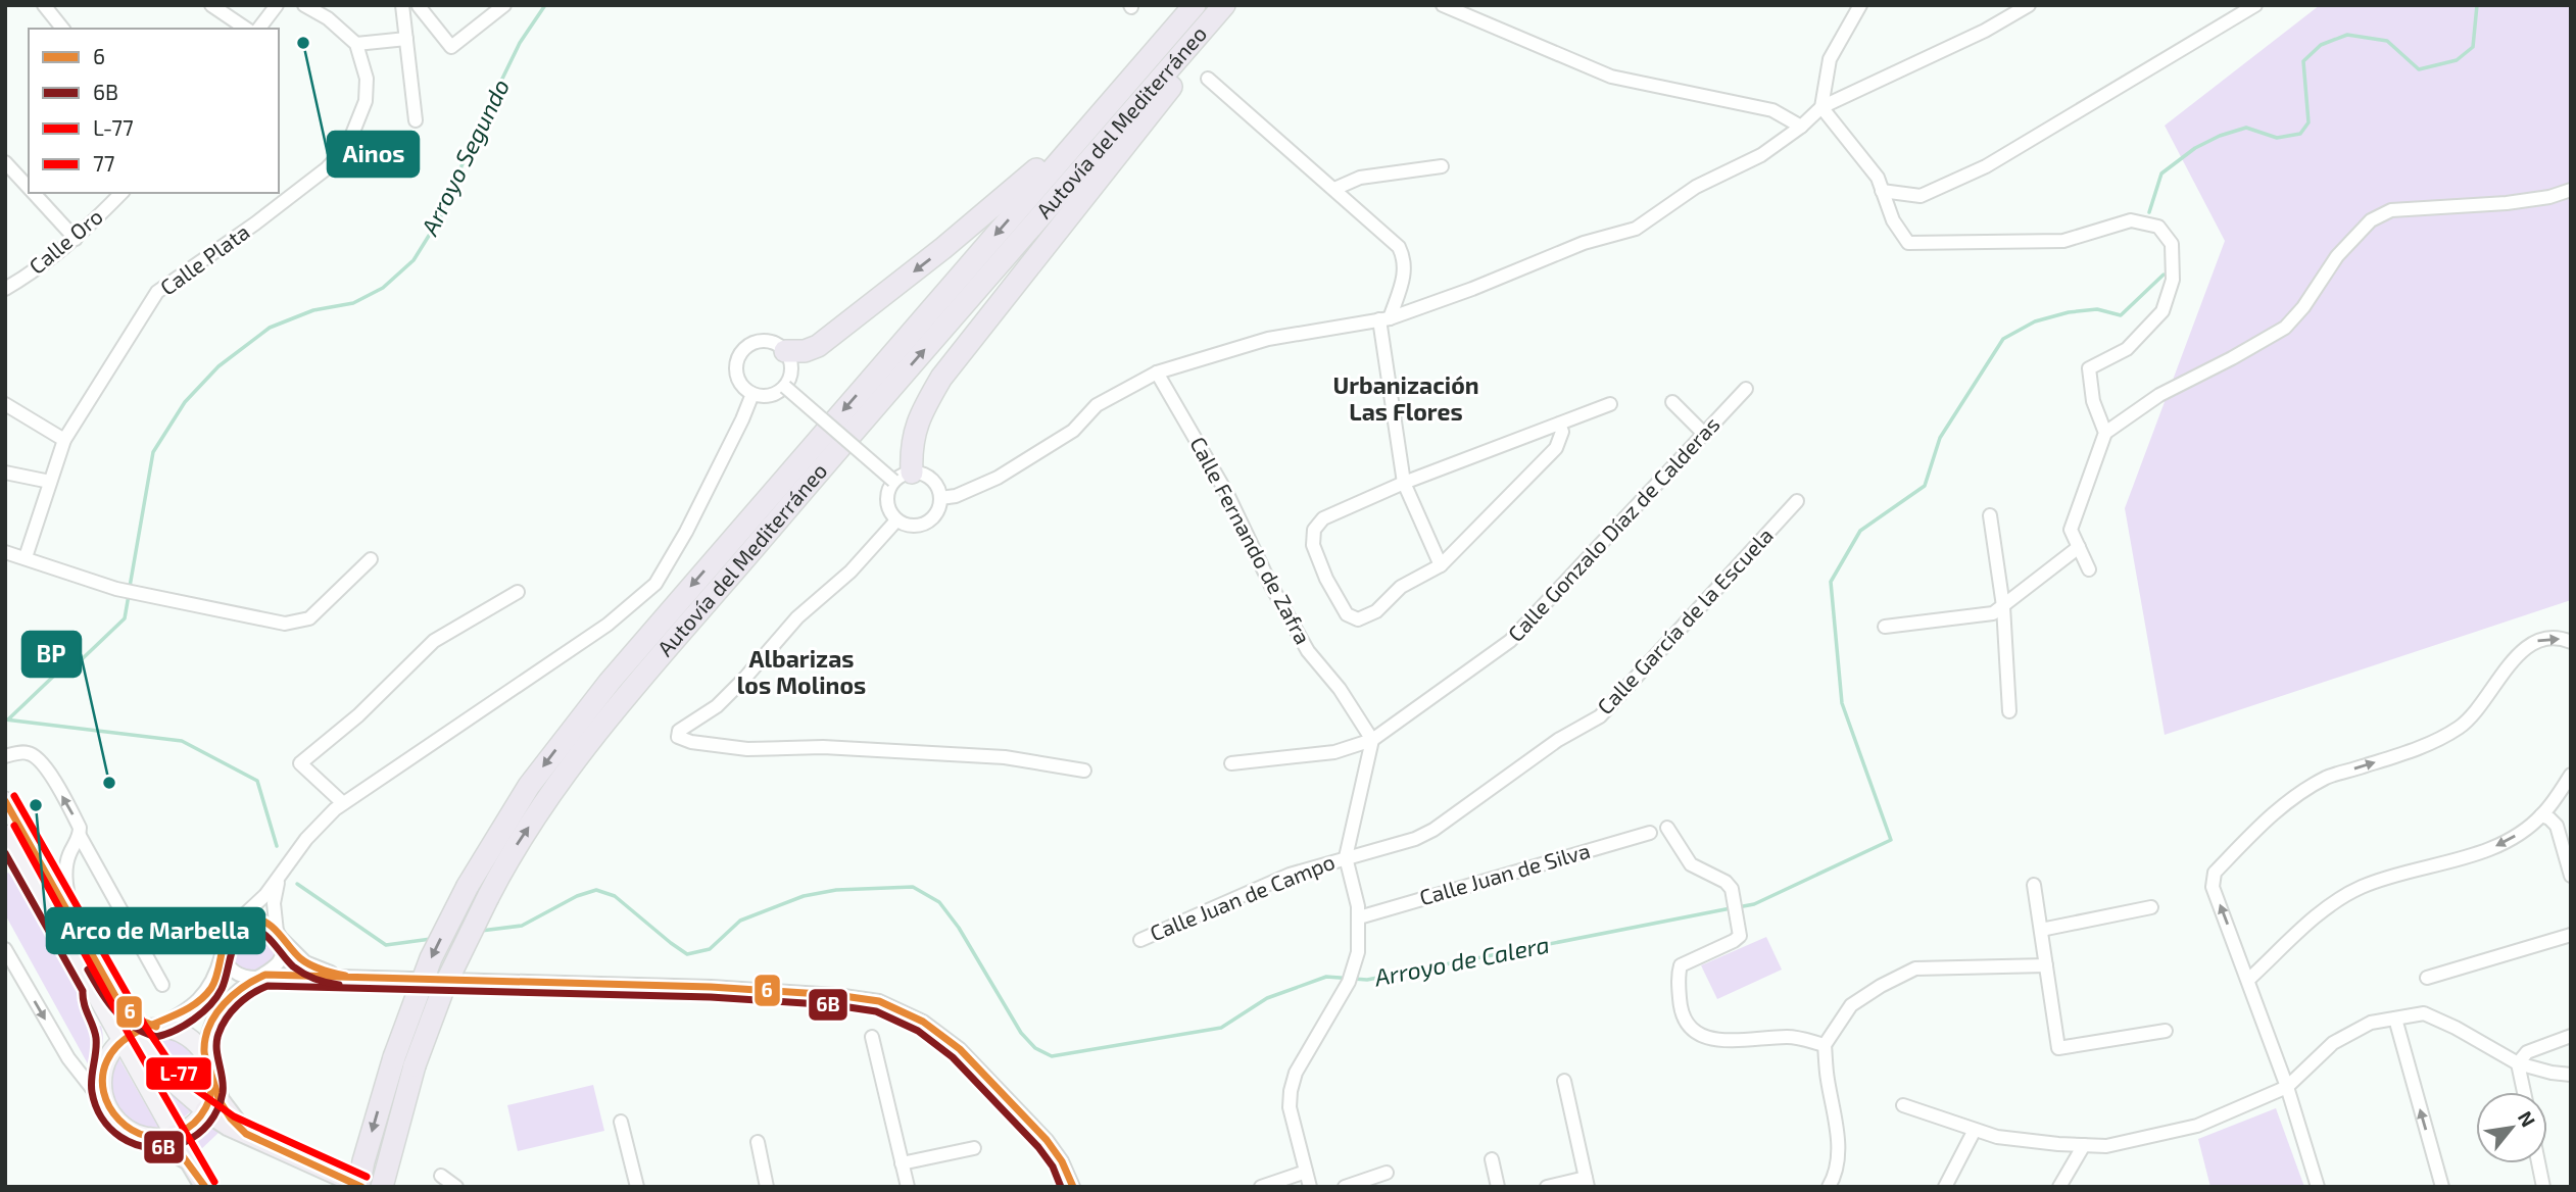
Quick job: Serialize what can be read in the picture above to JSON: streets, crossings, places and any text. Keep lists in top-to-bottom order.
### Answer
{
  "streets": {
    "highway": ["Autovía del Mediterráneo"],
    "street": [
      "Calle Oro",
      "Calle Plata",
      "Calle Gonzalo Díaz de Calderas",
      "Calle Fernando de Zafra",
      "Calle García de la Escuela",
      "Calle Juan de Silva",
      "Calle Juan de Campo"
    ]
  },
  "crossings": [
    ["Calle Gonzalo Díaz de Calderas", "Calle Fernando de Zafra"],
    ["Calle García de la Escuela", "Calle Juan de Campo"]
  ],
  "districts": ["Urbanización Las Flores", "Albarizas los Molinos"],
  "water": ["Arroyo Segundo", "Arroyo de Calera"],
  "places": ["Ainos", "BP", "Arco de Marbella"],
  "lines": [
    "transit line L-77",
    "transit line 6",
    "transit line 77",
    "transit line 6B"
  ],
  "legend": [
    "6",
    "6B",
    "L-77",
    "77"
  ],
  "north": "top right"
}
